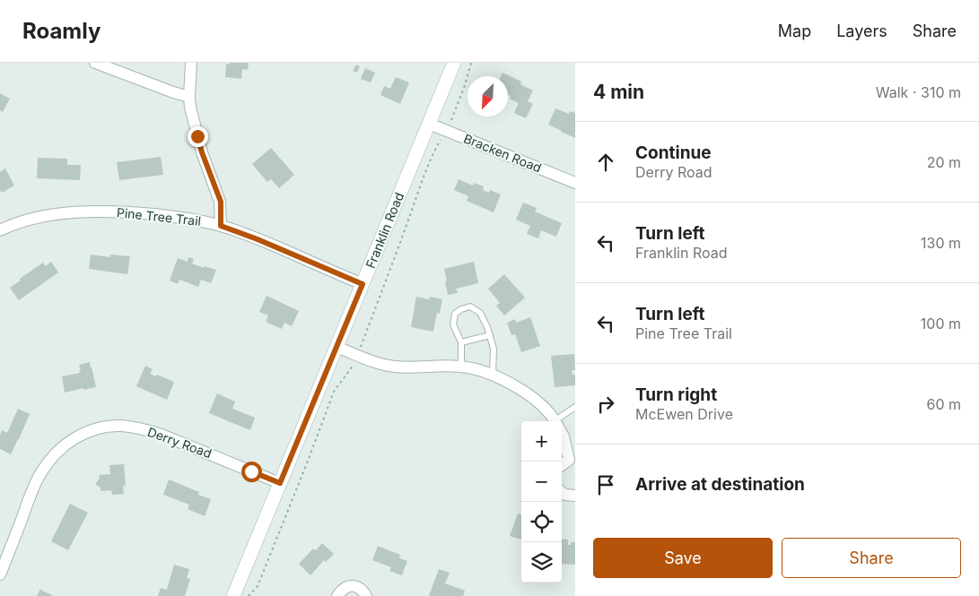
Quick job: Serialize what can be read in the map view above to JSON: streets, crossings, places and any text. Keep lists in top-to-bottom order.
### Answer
{
  "streets": {
    "street": [
      "Bracken Road",
      "Pine Tree Trail",
      "Franklin Road",
      "Derry Road"
    ]
  },
  "crossings": [
    ["Bracken Road", "Franklin Road"],
    ["Pine Tree Trail", "Franklin Road"],
    ["Franklin Road", "Derry Road"]
  ],
  "north": "bottom left",
  "page": {
    "header": "Roamly",
    "nav": ["Map", "Layers", "Share"],
    "heading": ["4 min", "Walk · 310 m"],
    "list": [
      ["Continue", "Derry Road", "20 m"],
      ["Turn left", "Franklin Road", "130 m"],
      ["Turn left", "Pine Tree Trail", "100 m"],
      ["Turn right", "McEwen Drive", "60 m"],
      "Arrive at destination"
    ],
    "map_buttons": ["+", "−"],
    "buttons": ["Save", "Share"]
  }
}
